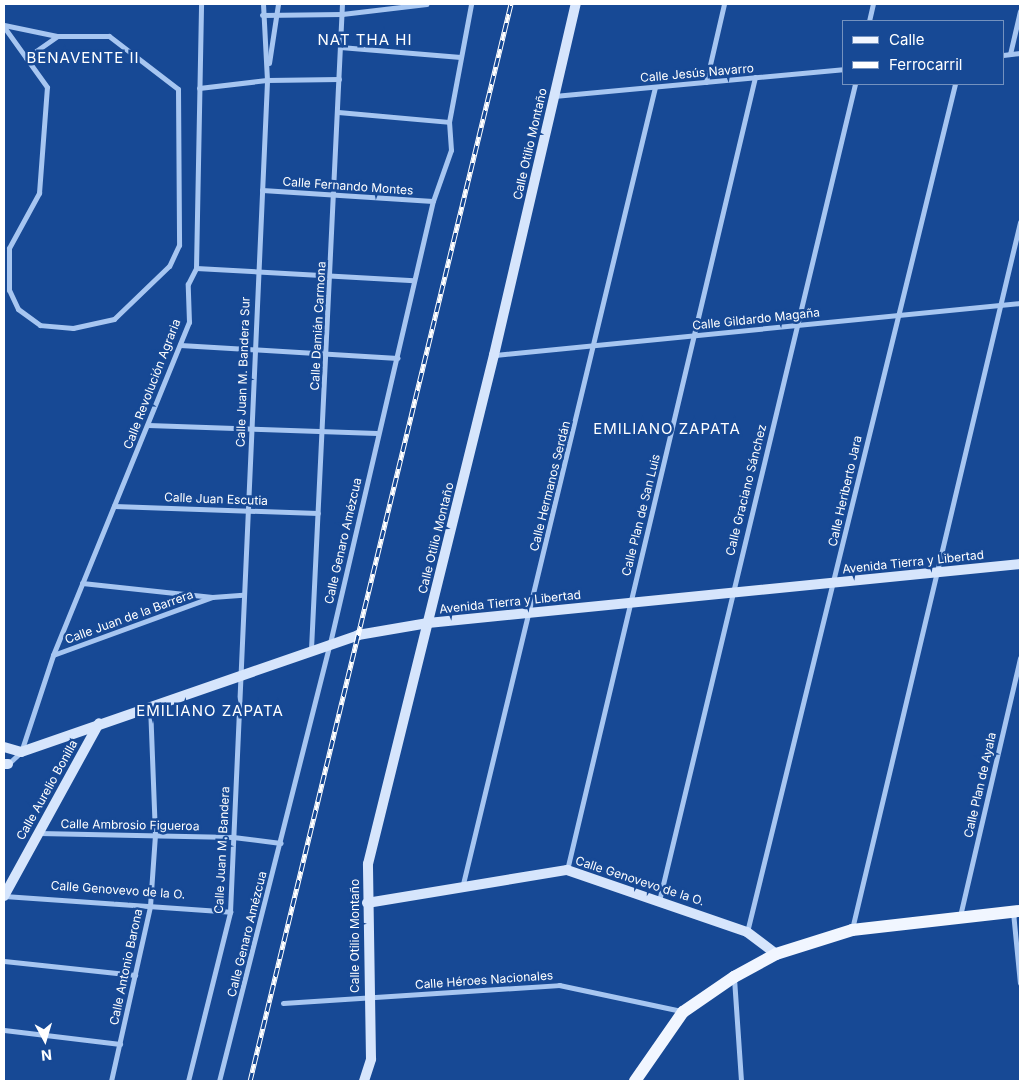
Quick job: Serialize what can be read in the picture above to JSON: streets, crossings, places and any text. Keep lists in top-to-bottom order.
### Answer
{
  "streets": {
    "street": [
      "Calle Jesús Navarro",
      "Calle Otilio Montaño",
      "Calle Fernando Montes",
      "Calle Gildardo Magaña",
      "Calle Damián Carmona",
      "Calle Juan M. Bandera Sur",
      "Calle Revolución Agraria",
      "Calle Hermanos Serdán",
      "Calle Graciano Sánchez",
      "Calle Heriberto Jara",
      "Calle Juan Escutia",
      "Calle Plan de San Luis",
      "Calle Genaro Amézcua",
      "Avenida Tierra y Libertad",
      "Calle Juan de la Barrera",
      "Calle Plan de Ayala",
      "Calle Aurelio Bonilla",
      "Calle Ambrosio Figueroa",
      "Calle Juan M. Bandera",
      "Calle Genovevo de la O.",
      "Calle Antonio Barona",
      "Calle Héroes Nacionales"
    ]
  },
  "crossings": [
    ["Calle Jesús Navarro", "Calle Otilio Montaño"],
    ["Calle Jesús Navarro", "Calle Hermanos Serdán"],
    ["Calle Jesús Navarro", "Calle Plan de San Luis"],
    ["Calle Otilio Montaño", "Calle Gildardo Magaña"],
    ["Calle Otilio Montaño", "Avenida Tierra y Libertad"],
    ["Calle Otilio Montaño", "Calle Genovevo de la O."],
    ["Calle Otilio Montaño", "Calle Héroes Nacionales"],
    ["Calle Fernando Montes", "Calle Damián Carmona"],
    ["Calle Fernando Montes", "Calle Juan M. Bandera Sur"],
    ["Calle Fernando Montes", "Calle Genaro Amézcua"],
    ["Calle Gildardo Magaña", "Calle Hermanos Serdán"],
    ["Calle Gildardo Magaña", "Calle Graciano Sánchez"],
    ["Calle Gildardo Magaña", "Calle Heriberto Jara"],
    ["Calle Gildardo Magaña", "Calle Plan de San Luis"],
    ["Calle Damián Carmona", "Calle Juan Escutia"],
    ["Calle Damián Carmona", "Avenida Tierra y Libertad"],
    ["Calle Juan M. Bandera Sur", "Calle Juan Escutia"],
    ["Calle Juan M. Bandera Sur", "Avenida Tierra y Libertad"],
    ["Calle Juan M. Bandera Sur", "Calle Juan de la Barrera"],
    ["Calle Juan M. Bandera Sur", "Calle Juan M. Bandera"],
    ["Calle Revolución Agraria", "Calle Juan Escutia"],
    ["Calle Revolución Agraria", "Avenida Tierra y Libertad"],
    ["Calle Revolución Agraria", "Calle Juan de la Barrera"],
    ["Calle Hermanos Serdán", "Avenida Tierra y Libertad"],
    ["Calle Hermanos Serdán", "Calle Genovevo de la O."],
    ["Calle Graciano Sánchez", "Avenida Tierra y Libertad"],
    ["Calle Graciano Sánchez", "Calle Genovevo de la O."],
    ["Calle Heriberto Jara", "Avenida Tierra y Libertad"],
    ["Calle Heriberto Jara", "Calle Genovevo de la O."],
    ["Calle Plan de San Luis", "Avenida Tierra y Libertad"],
    ["Calle Plan de San Luis", "Calle Genovevo de la O."],
    ["Calle Genaro Amézcua", "Avenida Tierra y Libertad"],
    ["Calle Genaro Amézcua", "Calle Ambrosio Figueroa"],
    ["Avenida Tierra y Libertad", "Calle Aurelio Bonilla"],
    ["Avenida Tierra y Libertad", "Calle Juan M. Bandera"],
    ["Avenida Tierra y Libertad", "Calle Antonio Barona"],
    ["Calle Aurelio Bonilla", "Calle Ambrosio Figueroa"],
    ["Calle Aurelio Bonilla", "Calle Genovevo de la O."],
    ["Calle Ambrosio Figueroa", "Calle Juan M. Bandera"],
    ["Calle Ambrosio Figueroa", "Calle Antonio Barona"],
    ["Calle Juan M. Bandera", "Calle Genovevo de la O."],
    ["Calle Genovevo de la O.", "Calle Antonio Barona"]
  ],
  "districts": [
    "NAT THA HI",
    "BENAVENTE II",
    "EMILIANO ZAPATA",
    "EMILIANO ZAPATA"
  ],
  "legend": ["Calle", "Ferrocarril"],
  "north": "bottom"
}
